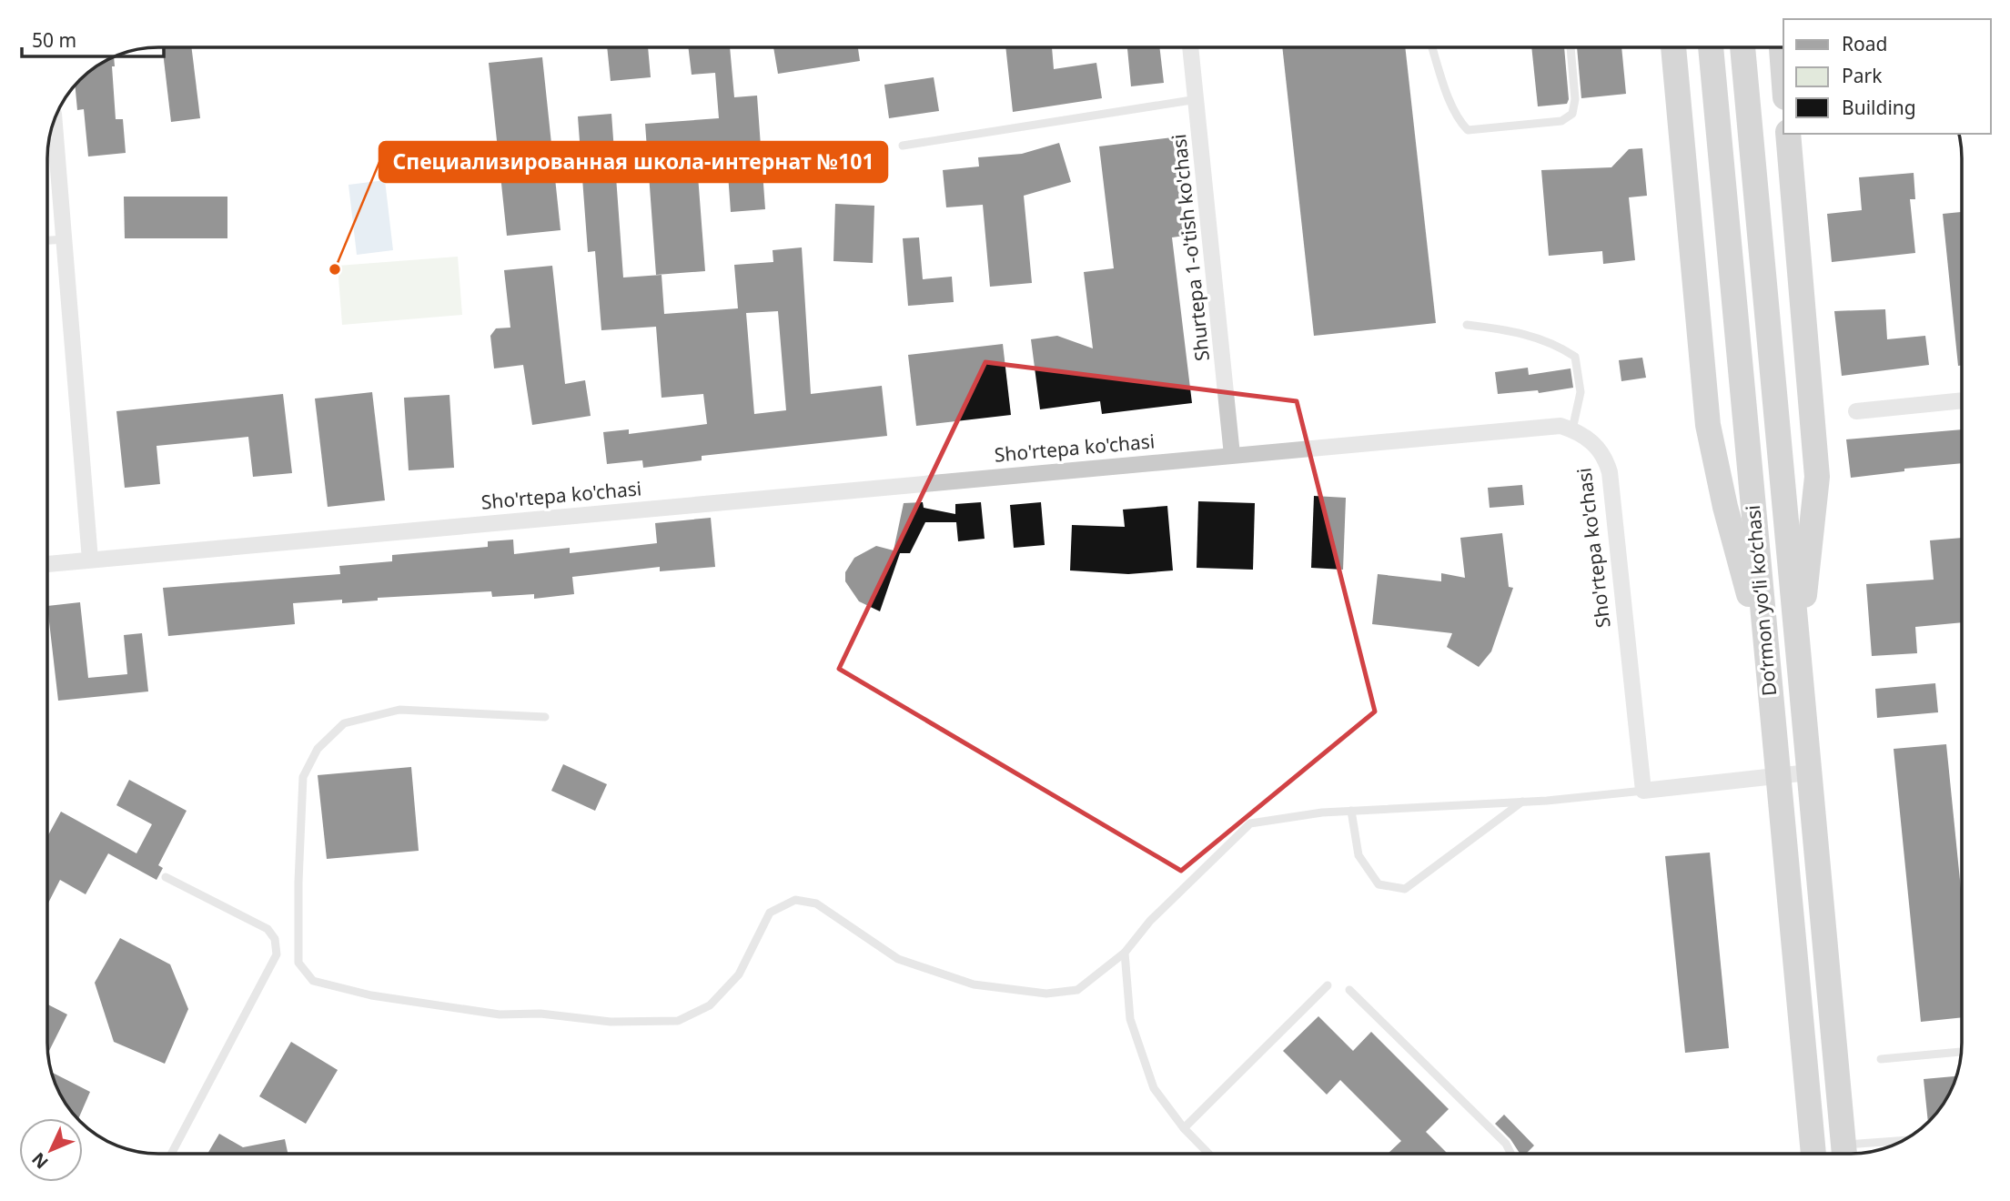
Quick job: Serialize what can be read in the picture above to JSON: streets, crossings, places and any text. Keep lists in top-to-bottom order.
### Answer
{
  "streets": {
    "main road": ["Do‘rmon yo‘li ko‘chasi"],
    "street": ["Shurtepa 1-o'tish ko'chasi", "Sho'rtepa ko'chasi"]
  },
  "crossings": [
    ["Shurtepa 1-o'tish ko'chasi", "Sho'rtepa ko'chasi"]
  ],
  "places": ["Специализированная школа-интернат №101"],
  "legend": ["Road", "Park", "Building"],
  "scale_bar": "50 m",
  "north": "bottom left"
}
